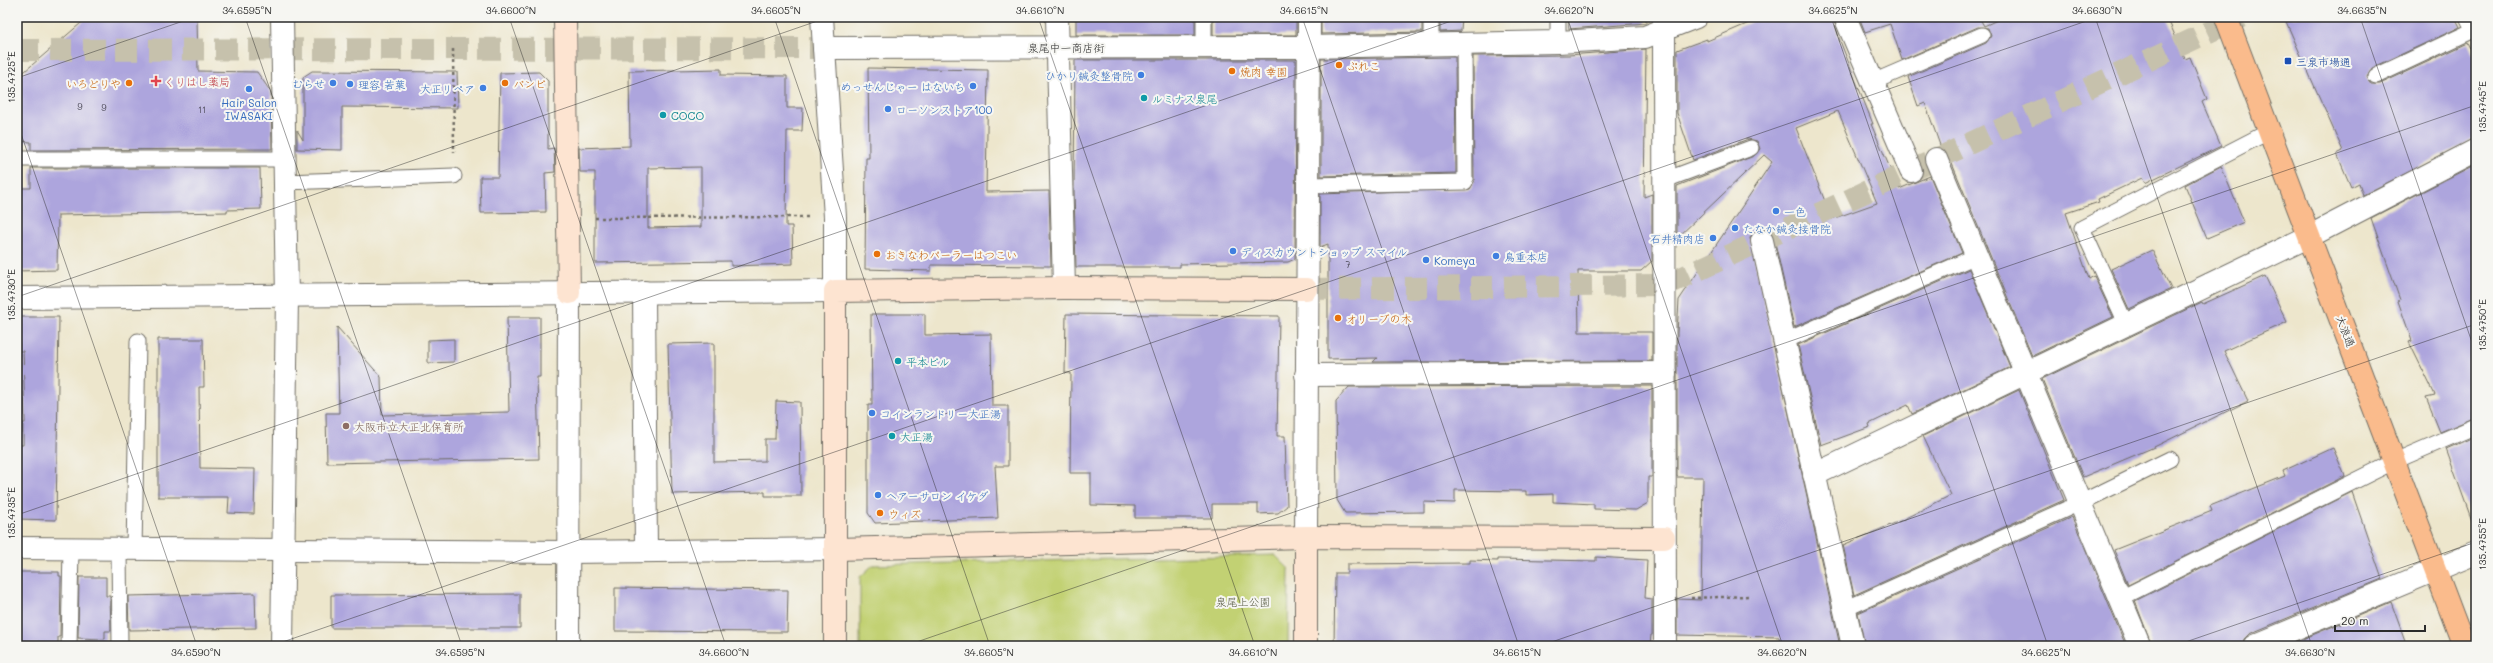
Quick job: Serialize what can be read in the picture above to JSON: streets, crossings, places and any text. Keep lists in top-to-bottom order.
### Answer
{
  "streets": {
    "main road": ["大浪通"],
    "street": ["泉尾中一商店街"]
  },
  "parks": ["泉尾上公園"],
  "places": {
    "transit": ["三泉市場通"],
    "other": [
      "ぷれこ",
      "焼肉 幸園",
      "ひかり鍼灸整骨院",
      "いろどりや",
      "むらせ",
      "バンビ",
      "理容 若葉",
      "めっせんじゃー はないち",
      "大正リペア",
      "Hair Salon IWASAKI",
      "ルミナス泉尾",
      "ローソンストア100",
      "COCO",
      "一色",
      "たなか鍼灸接骨院",
      "石井精肉店",
      "ディスカウントショップ スマイル",
      "おきなわパーラーはつこい",
      "鳥重本店",
      "Komeya",
      "オリーブの木",
      "平本ビル",
      "コインランドリー大正湯",
      "大阪市立大正北保育所",
      "大正湯",
      "ヘアーサロン イケダ",
      "ウィズ"
    ],
    "health": ["くりはし薬局"]
  },
  "house_numbers": [
    "9",
    "9",
    "11",
    "7"
  ],
  "scale_bar": "20 m",
  "coordinates": [
    "34.6595°N",
    "34.6600°N",
    "34.6605°N",
    "34.6610°N",
    "34.6615°N",
    "34.6620°N",
    "34.6625°N",
    "34.6630°N",
    "34.6635°N",
    "135.4725°E",
    "135.4745°E",
    "135.4730°E",
    "135.4750°E",
    "135.4735°E",
    "135.4755°E",
    "34.6590°N"
  ]
}
